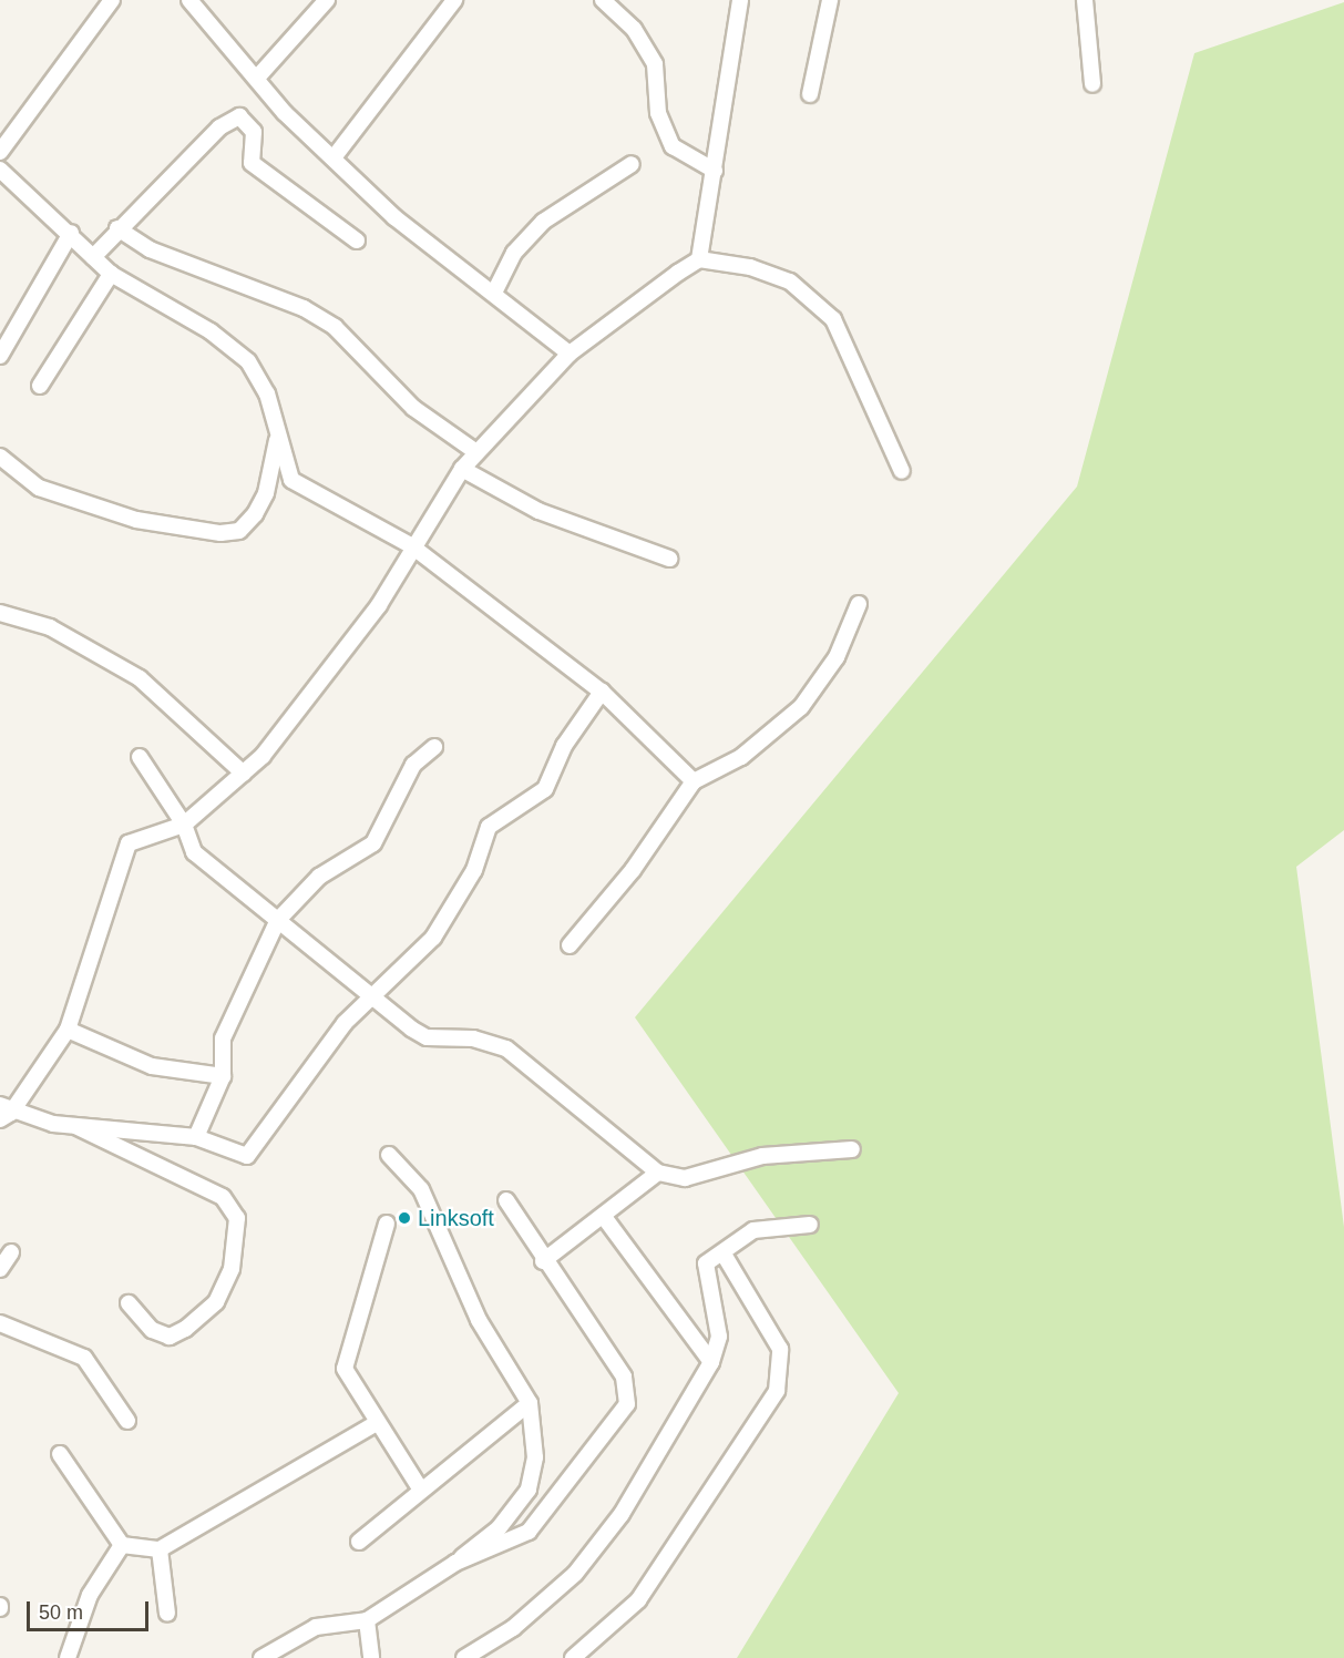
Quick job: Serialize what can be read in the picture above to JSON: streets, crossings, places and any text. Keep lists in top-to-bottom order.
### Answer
{
  "places": ["Linksoft"],
  "scale_bar": "50 m"
}
